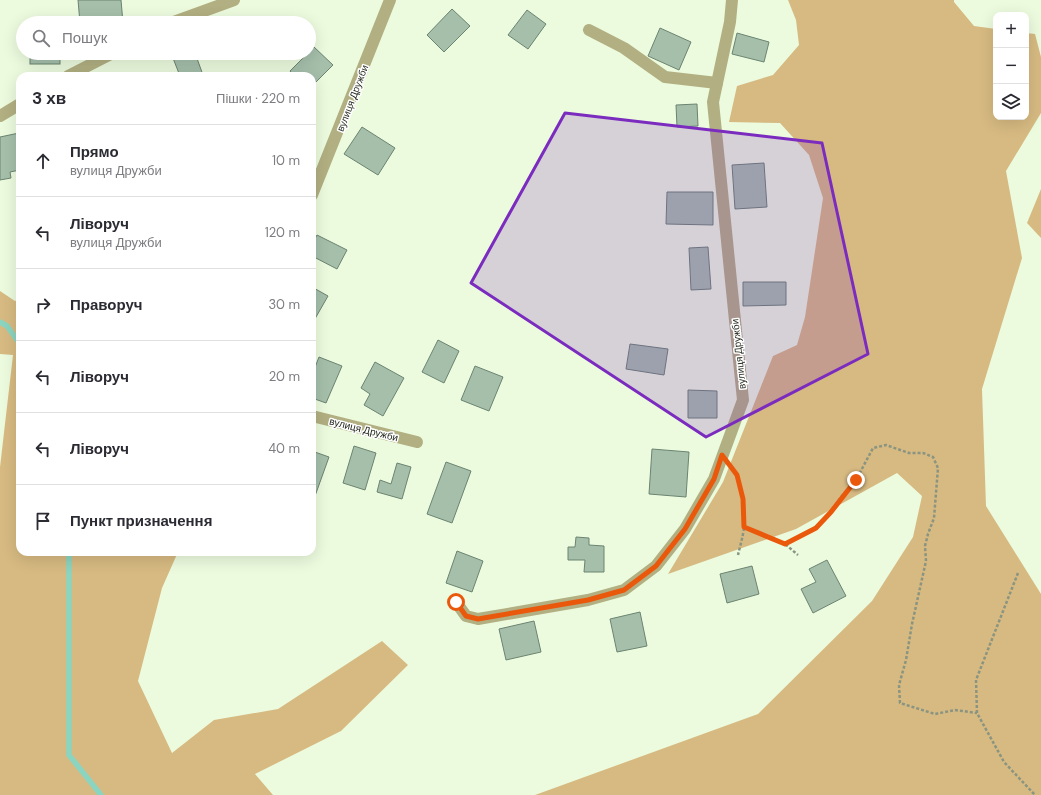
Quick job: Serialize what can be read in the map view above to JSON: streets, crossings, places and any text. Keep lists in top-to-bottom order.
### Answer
{
  "streets": {
    "street": ["вулиця Дружби"]
  },
  "page": {
    "map_buttons": ["+", "−"],
    "search": "Пошук",
    "heading": ["3 хв", "Пішки · 220 m"],
    "list": [
      ["Прямо", "вулиця Дружби", "10 m"],
      ["Ліворуч", "вулиця Дружби", "120 m"],
      ["Праворуч", "30 m"],
      ["Ліворуч", "20 m"],
      ["Ліворуч", "40 m"],
      "Пункт призначення"
    ]
  }
}
